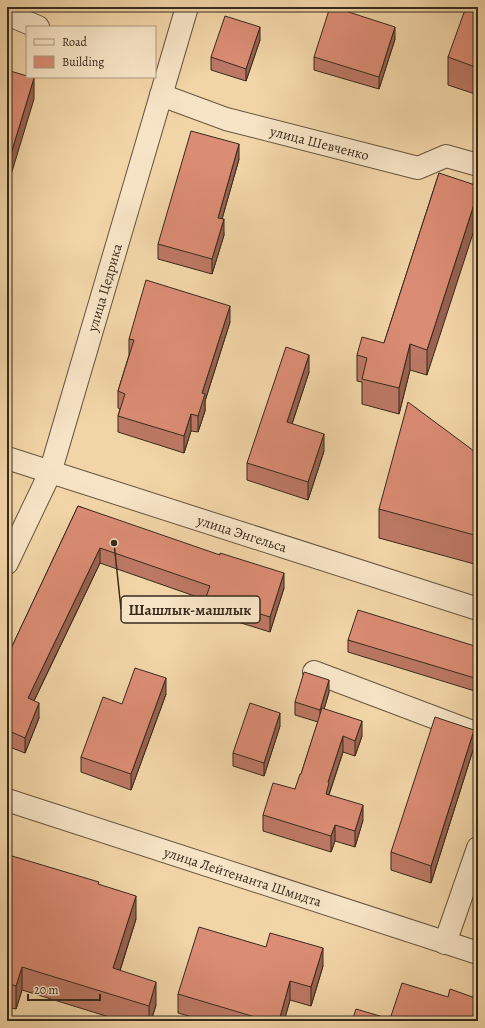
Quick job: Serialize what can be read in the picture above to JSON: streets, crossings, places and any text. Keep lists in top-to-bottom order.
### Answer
{
  "streets": {
    "street": [
      "улица Шевченко",
      "улица Цедрика",
      "улица Энгельса",
      "улица Лейтенанта Шмидта"
    ]
  },
  "crossings": [
    ["улица Шевченко", "улица Цедрика"],
    ["улица Цедрика", "улица Энгельса"]
  ],
  "places": ["Шашлык-машлык"],
  "legend": ["Road", "Building"],
  "scale_bar": "20 m"
}
